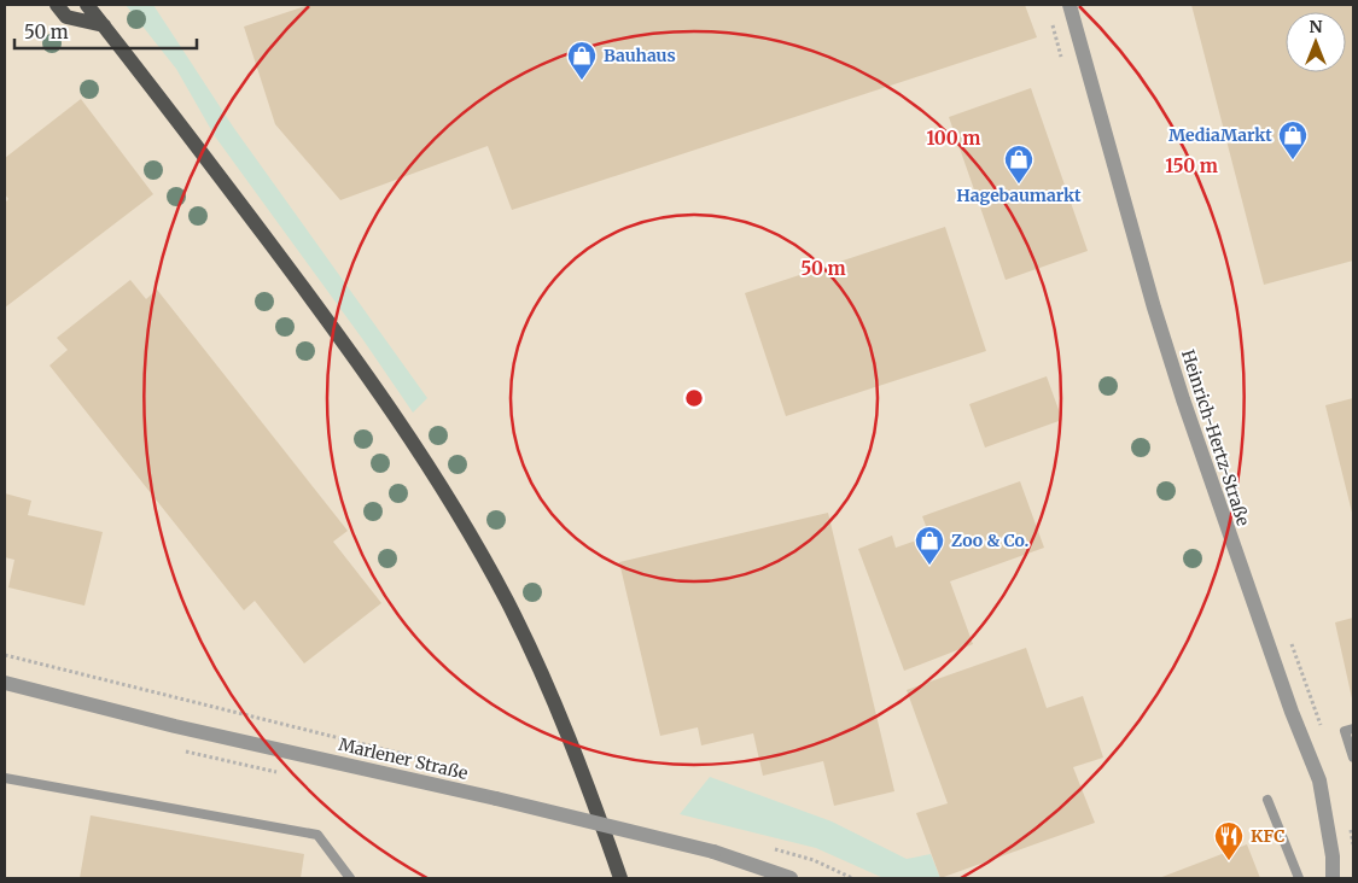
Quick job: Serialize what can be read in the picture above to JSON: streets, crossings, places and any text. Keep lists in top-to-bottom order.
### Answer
{
  "streets": {
    "street": ["Heinrich-Hertz-Straße", "Marlener Straße"]
  },
  "places": {
    "shop": [
      "Bauhaus",
      "MediaMarkt",
      "Hagebaumarkt",
      "Zoo & Co."
    ],
    "restaurant": ["KFC"]
  },
  "scale_bar": "50 m",
  "north": "top",
  "rings": ["100 m", "150 m", "50 m"]
}
